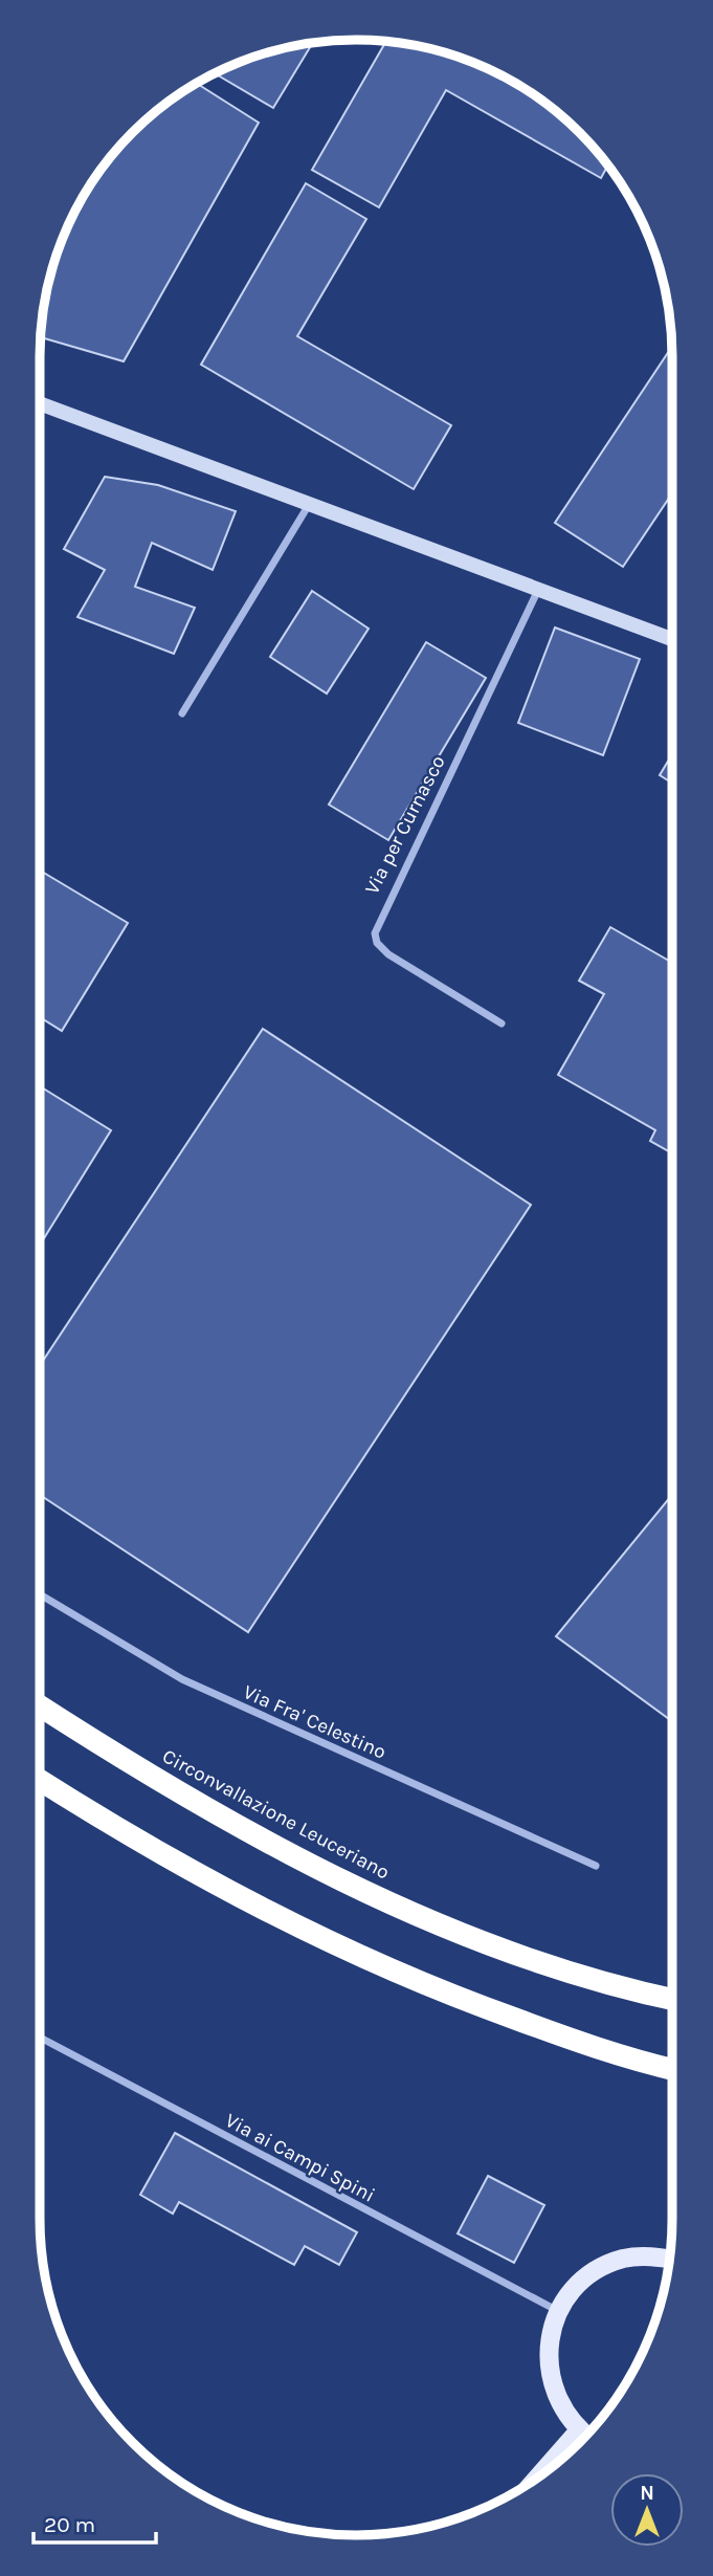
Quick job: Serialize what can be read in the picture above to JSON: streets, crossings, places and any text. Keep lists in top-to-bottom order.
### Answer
{
  "streets": {
    "highway": ["Circonvallazione Leuceriano"],
    "street": ["Via per Curnasco", "Via Fra' Celestino", "Via ai Campi Spini"]
  },
  "scale_bar": "20 m",
  "north": "top"
}
